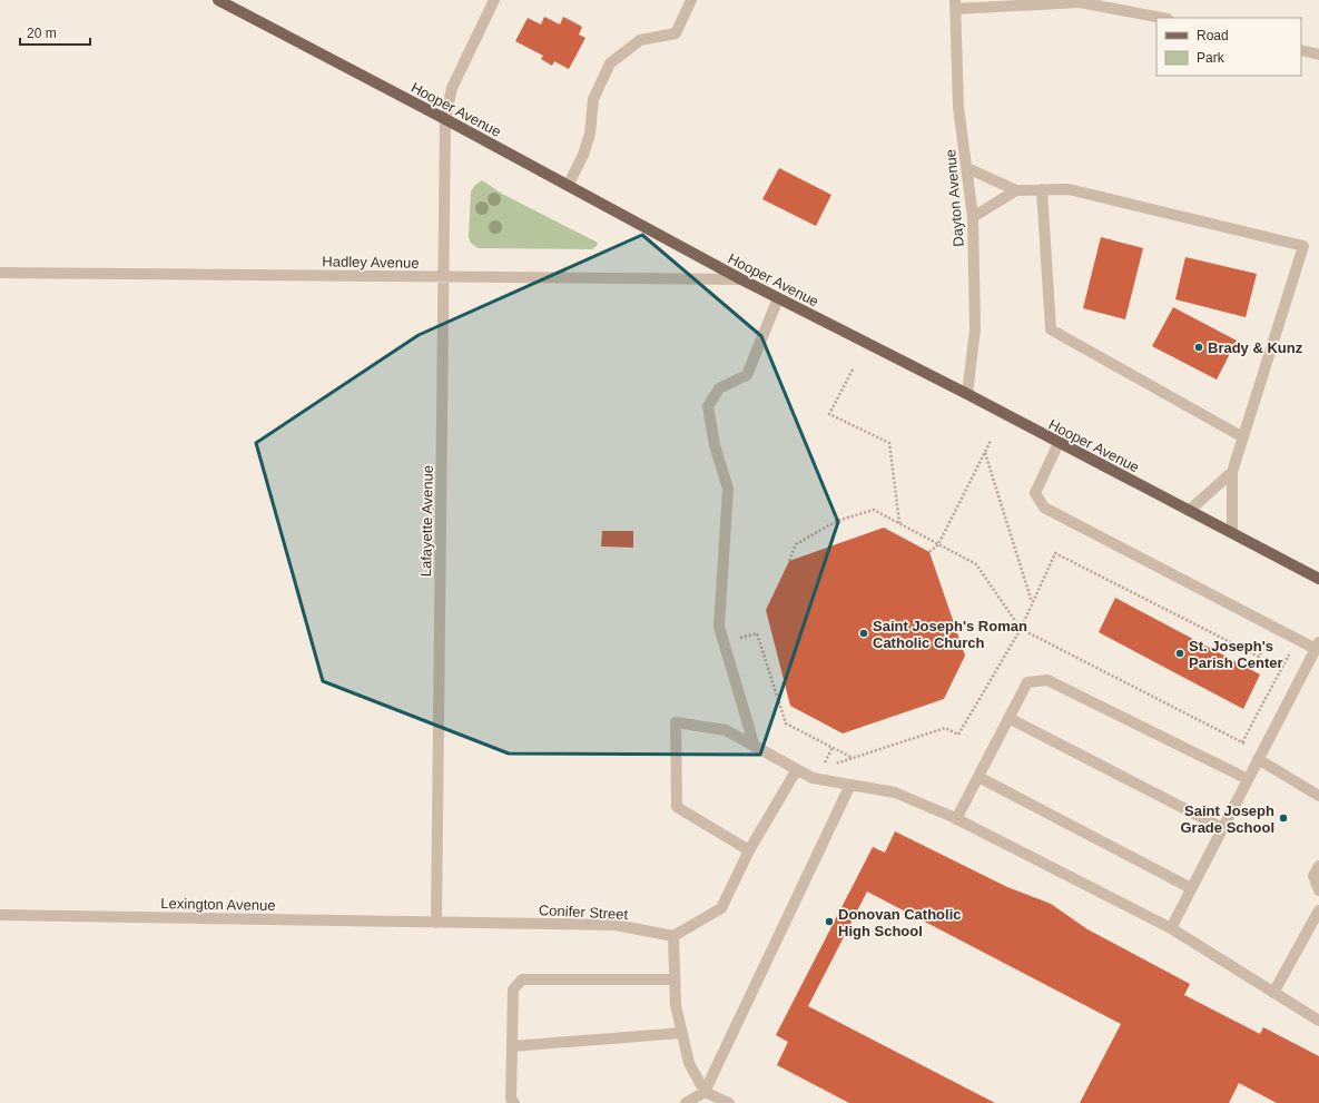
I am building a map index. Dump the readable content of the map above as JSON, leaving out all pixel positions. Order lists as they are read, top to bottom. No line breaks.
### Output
{"streets":{"main road":["Hooper Avenue"],"street":["Dayton Avenue","Hadley Avenue","Lafayette Avenue","Lexington Avenue","Conifer Street"]},"crossings":[["Hooper Avenue","Dayton Avenue"],["Hooper Avenue","Hadley Avenue"],["Hooper Avenue","Lafayette Avenue"],["Hadley Avenue","Lafayette Avenue"],["Lafayette Avenue","Lexington Avenue"],["Lafayette Avenue","Conifer Street"],["Lexington Avenue","Conifer Street"]],"places":["Brady & Kunz","Saint Joseph's Roman Catholic Church","St. Joseph's Parish Center","Saint Joseph Grade School","Donovan Catholic High School"],"legend":["Road","Park"],"scale_bar":"20 m"}
